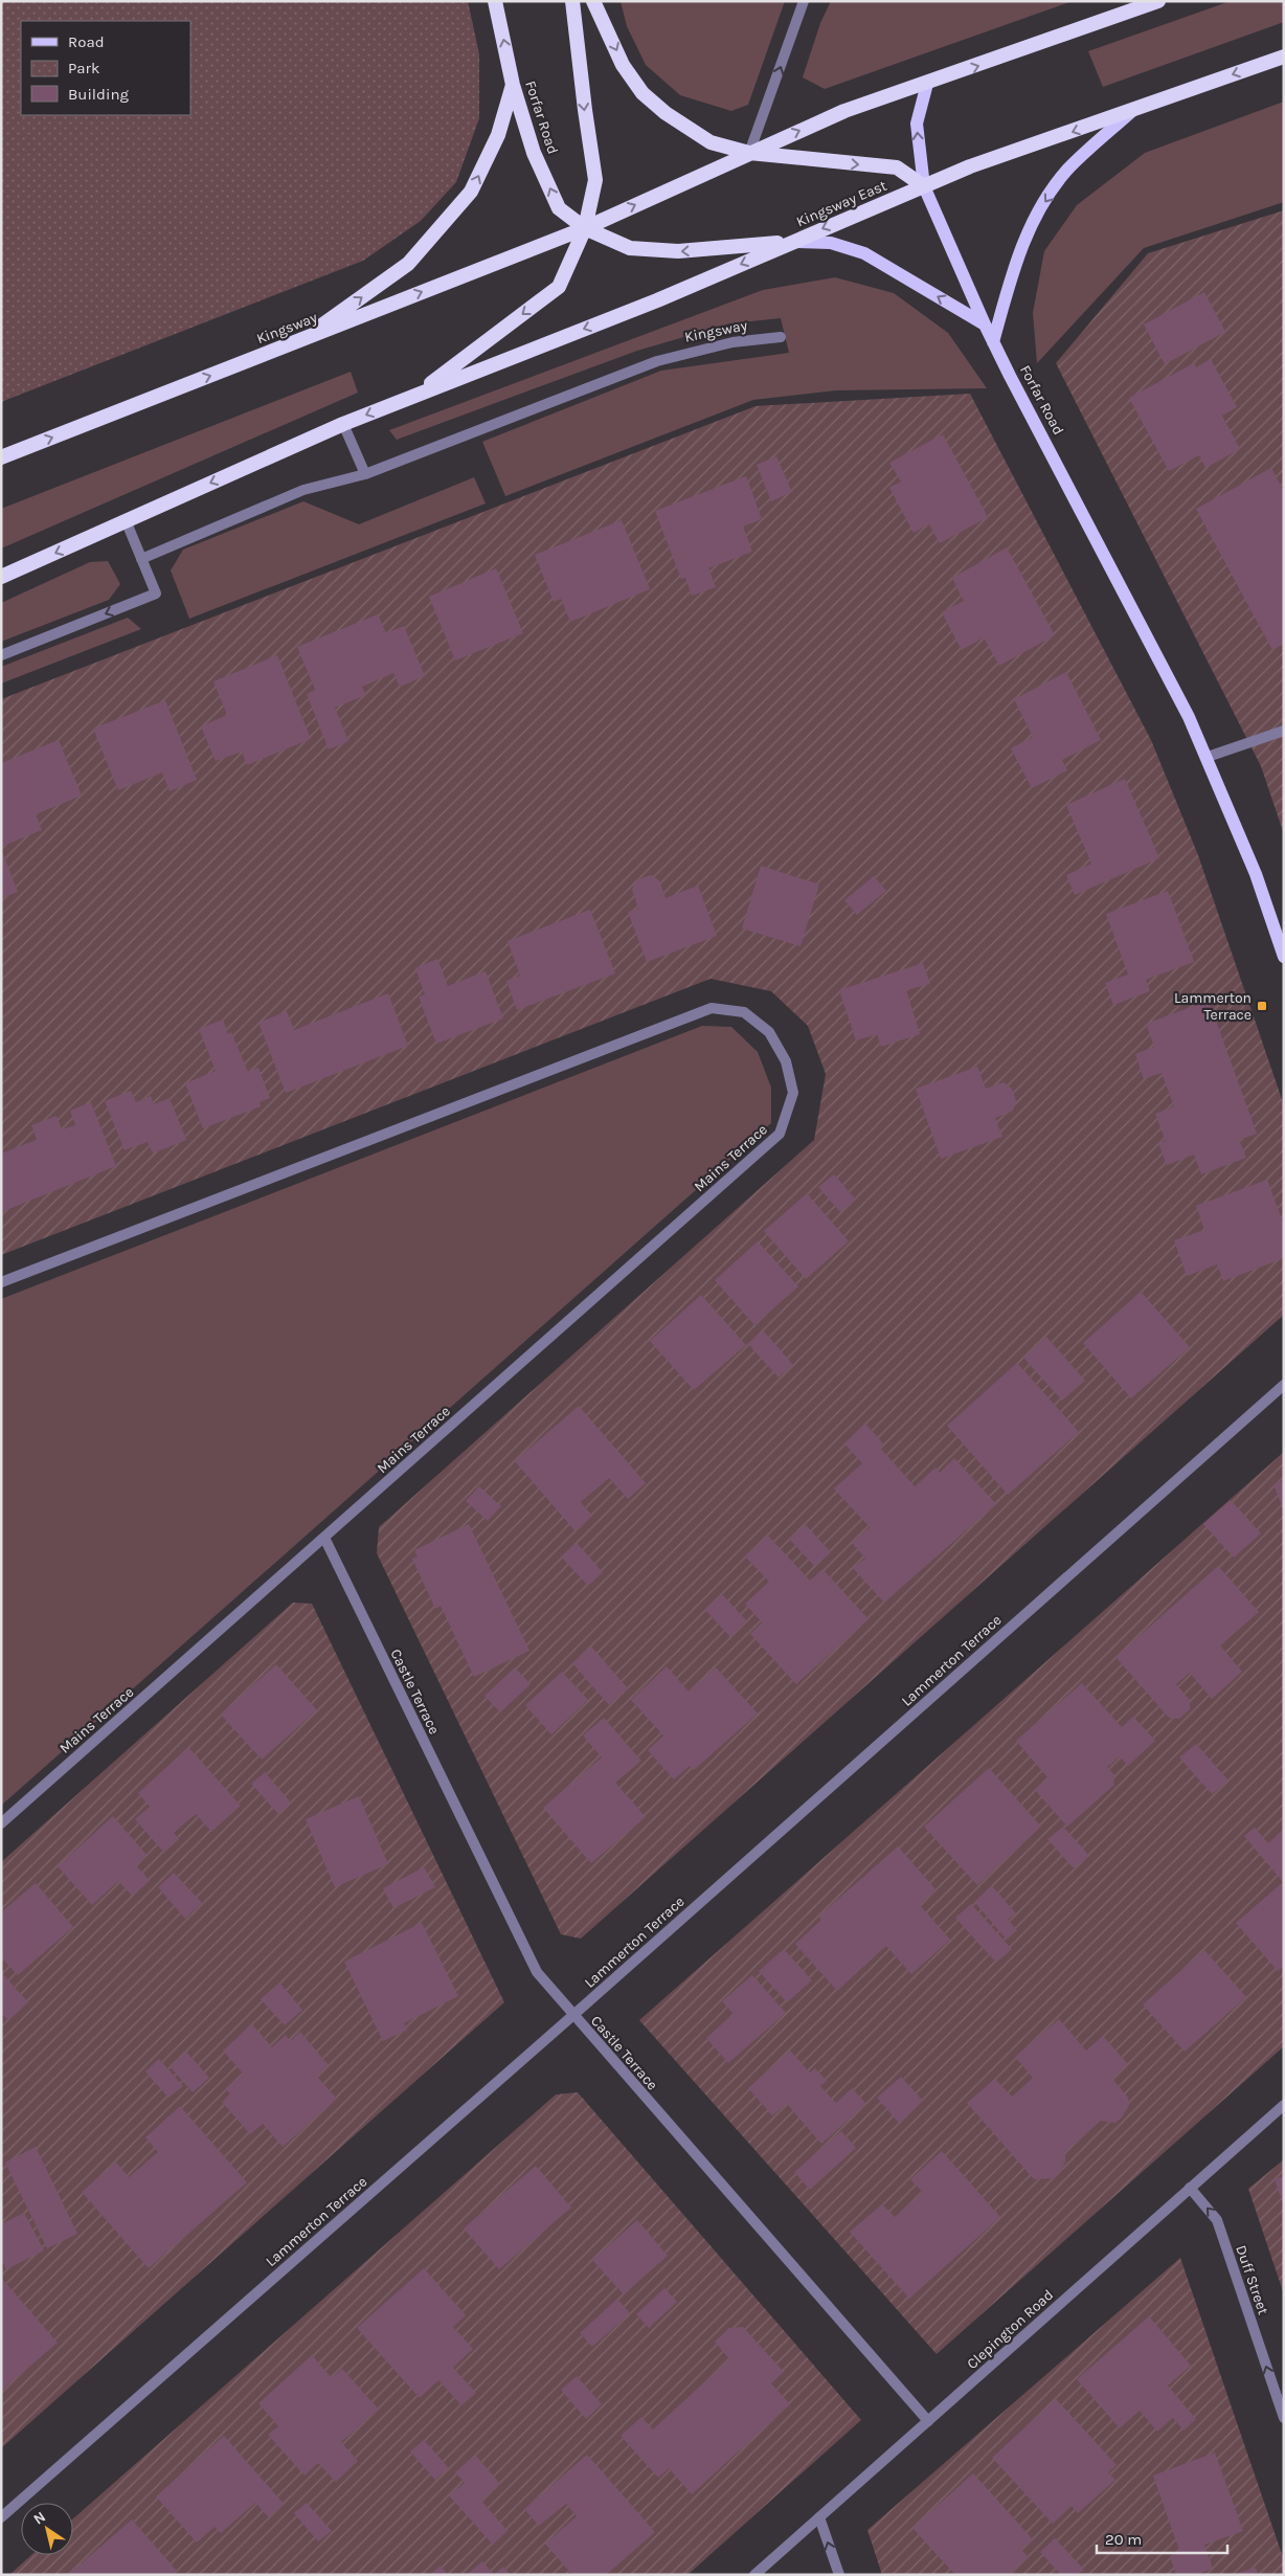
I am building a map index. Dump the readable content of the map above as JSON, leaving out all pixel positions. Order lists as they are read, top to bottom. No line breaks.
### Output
{"streets":{"highway":["Forfar Road","Kingsway East","Kingsway"],"street":["Mains Terrace","Lammerton Terrace","Castle Terrace","Duff Street","Clepington Road"]},"crossings":[["Forfar Road","Kingsway East"],["Forfar Road","Kingsway"],["Mains Terrace","Castle Terrace"],["Lammerton Terrace","Castle Terrace"],["Castle Terrace","Clepington Road"],["Duff Street","Clepington Road"]],"one_way":["Duff Street"],"places":{"transit":["Lammerton Terrace"]},"legend":["Road","Park","Building"],"scale_bar":"20 m","north":"top left"}
